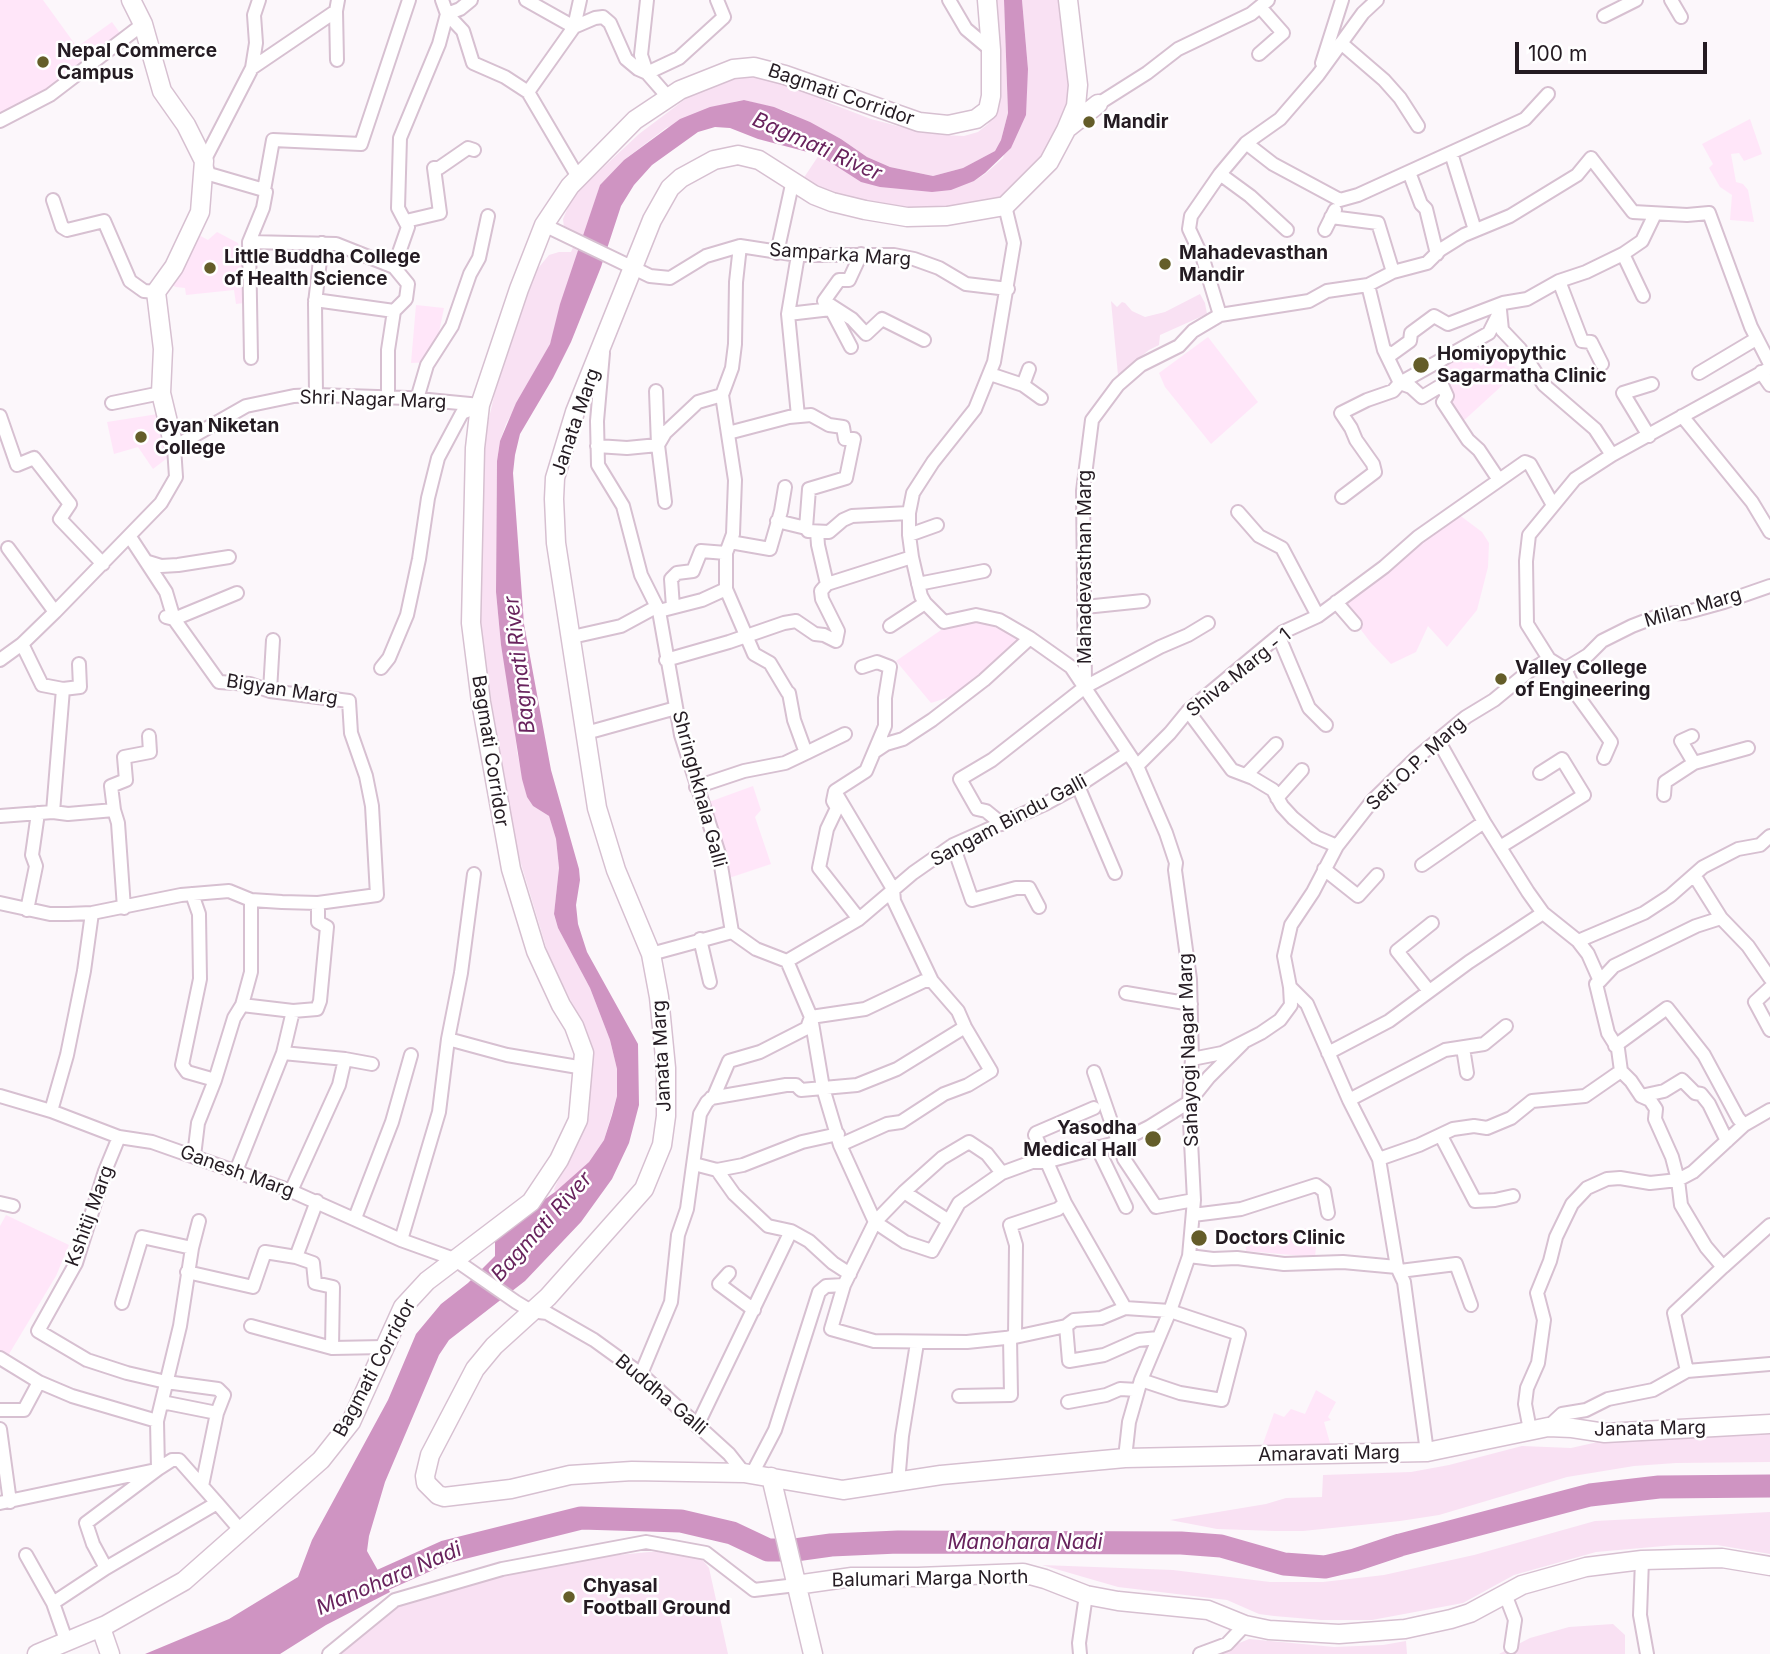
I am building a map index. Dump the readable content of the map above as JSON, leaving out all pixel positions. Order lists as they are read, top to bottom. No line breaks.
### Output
{"streets":{"main road":["Bagmati Corridor","Janata Marg","Amaravati Marg","Balumari Marga North"],"street":["Samparka Marg","Shri Nagar Marg","Mahadevasthan Marg","Milan Marg","Shiva Marg - 1","Bigyan Marg","Seti O.P. Marg","Shringhkhala Galli","Sangam Bindu Galli","Sahayogi Nagar Marg","Ganesh Marg","Kshitij Marg","Buddha Galli"]},"crossings":[["Bagmati Corridor","Samparka Marg"],["Bagmati Corridor","Shri Nagar Marg"],["Bagmati Corridor","Ganesh Marg"],["Bagmati Corridor","Buddha Galli"],["Samparka Marg","Janata Marg"],["Janata Marg","Shringhkhala Galli"],["Janata Marg","Sahayogi Nagar Marg"],["Janata Marg","Buddha Galli"],["Janata Marg","Amaravati Marg"],["Mahadevasthan Marg","Sahayogi Nagar Marg"],["Shiva Marg - 1","Sahayogi Nagar Marg"],["Seti O.P. Marg","Amaravati Marg"],["Sangam Bindu Galli","Sahayogi Nagar Marg"],["Sahayogi Nagar Marg","Amaravati Marg"],["Ganesh Marg","Kshitij Marg"],["Ganesh Marg","Buddha Galli"]],"water":["Bagmati River","Manohara Nadi"],"places":["Nepal Commerce Campus","Mandir","Mahadevasthan Mandir","Little Buddha College of Health Science","Homiyopythic Sagarmatha Clinic","Gyan Niketan College","Valley College of Engineering","Yasodha Medical Hall","Doctors Clinic","Chyasal Football Ground"],"scale_bar":"100 m"}
